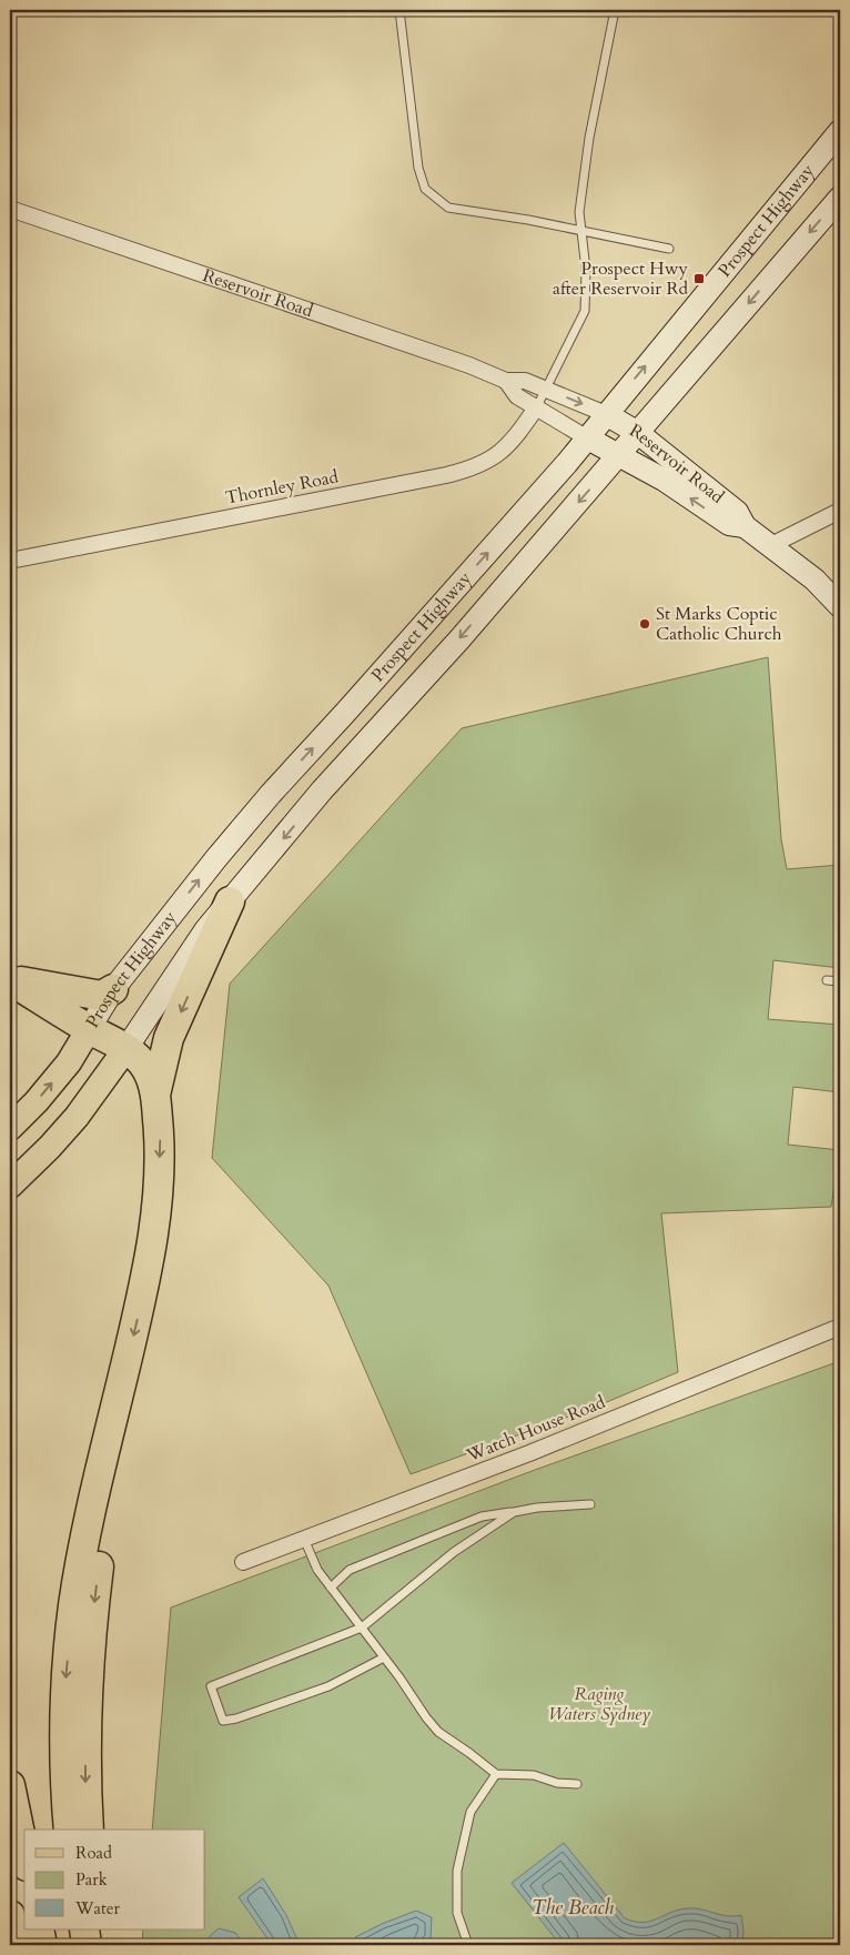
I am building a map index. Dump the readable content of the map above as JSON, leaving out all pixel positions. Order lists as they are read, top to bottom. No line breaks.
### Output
{"streets":{"main road":["Prospect Highway","Reservoir Road"],"street":["Thornley Road","Watch House Road"]},"crossings":[["Prospect Highway","Reservoir Road"],["Reservoir Road","Thornley Road"]],"water":["The Beach"],"parks":["Raging Waters Sydney"],"places":{"transit":["Prospect Hwy after Reservoir Rd"],"other":["St Marks Coptic Catholic Church"]},"legend":["Road","Park","Water"]}
